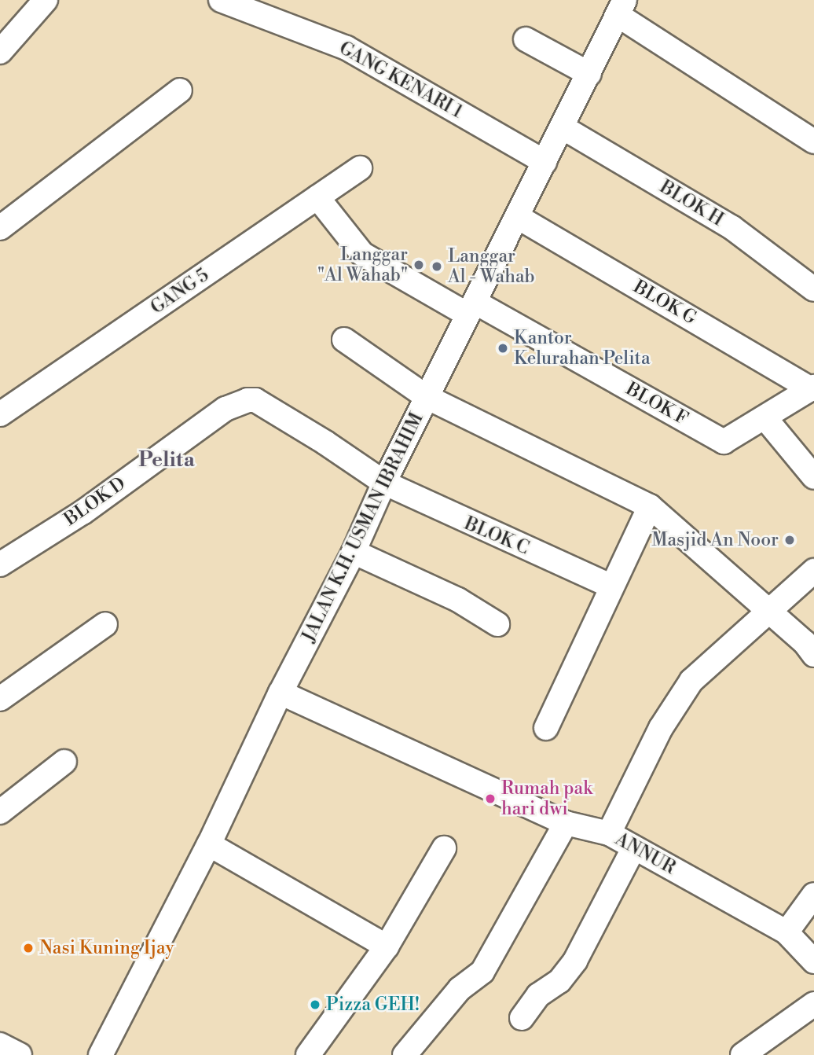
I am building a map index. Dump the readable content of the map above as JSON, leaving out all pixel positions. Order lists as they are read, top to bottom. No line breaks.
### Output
{"streets":{"street":["GANG KENARI 1","BLOK H","GANG 5","BLOK G","BLOK F","BLOK D","JALAN K.H. USMAN IBRAHIM","BLOK C","ANNUR"]},"crossings":[["GANG KENARI 1","JALAN K.H. USMAN IBRAHIM"],["BLOK H","JALAN K.H. USMAN IBRAHIM"],["GANG 5","BLOK F"],["BLOK G","JALAN K.H. USMAN IBRAHIM"],["BLOK F","JALAN K.H. USMAN IBRAHIM"],["BLOK D","JALAN K.H. USMAN IBRAHIM"],["BLOK D","BLOK C"],["JALAN K.H. USMAN IBRAHIM","BLOK C"],["JALAN K.H. USMAN IBRAHIM","ANNUR"]],"districts":["Pelita"],"places":["Langgar \"Al Wahab\"","Langgar Al - Wahab","Kantor Kelurahan Pelita","Masjid An Noor","Rumah pak hari dwi","Nasi Kuning Ijay","Pizza GEH!"]}
